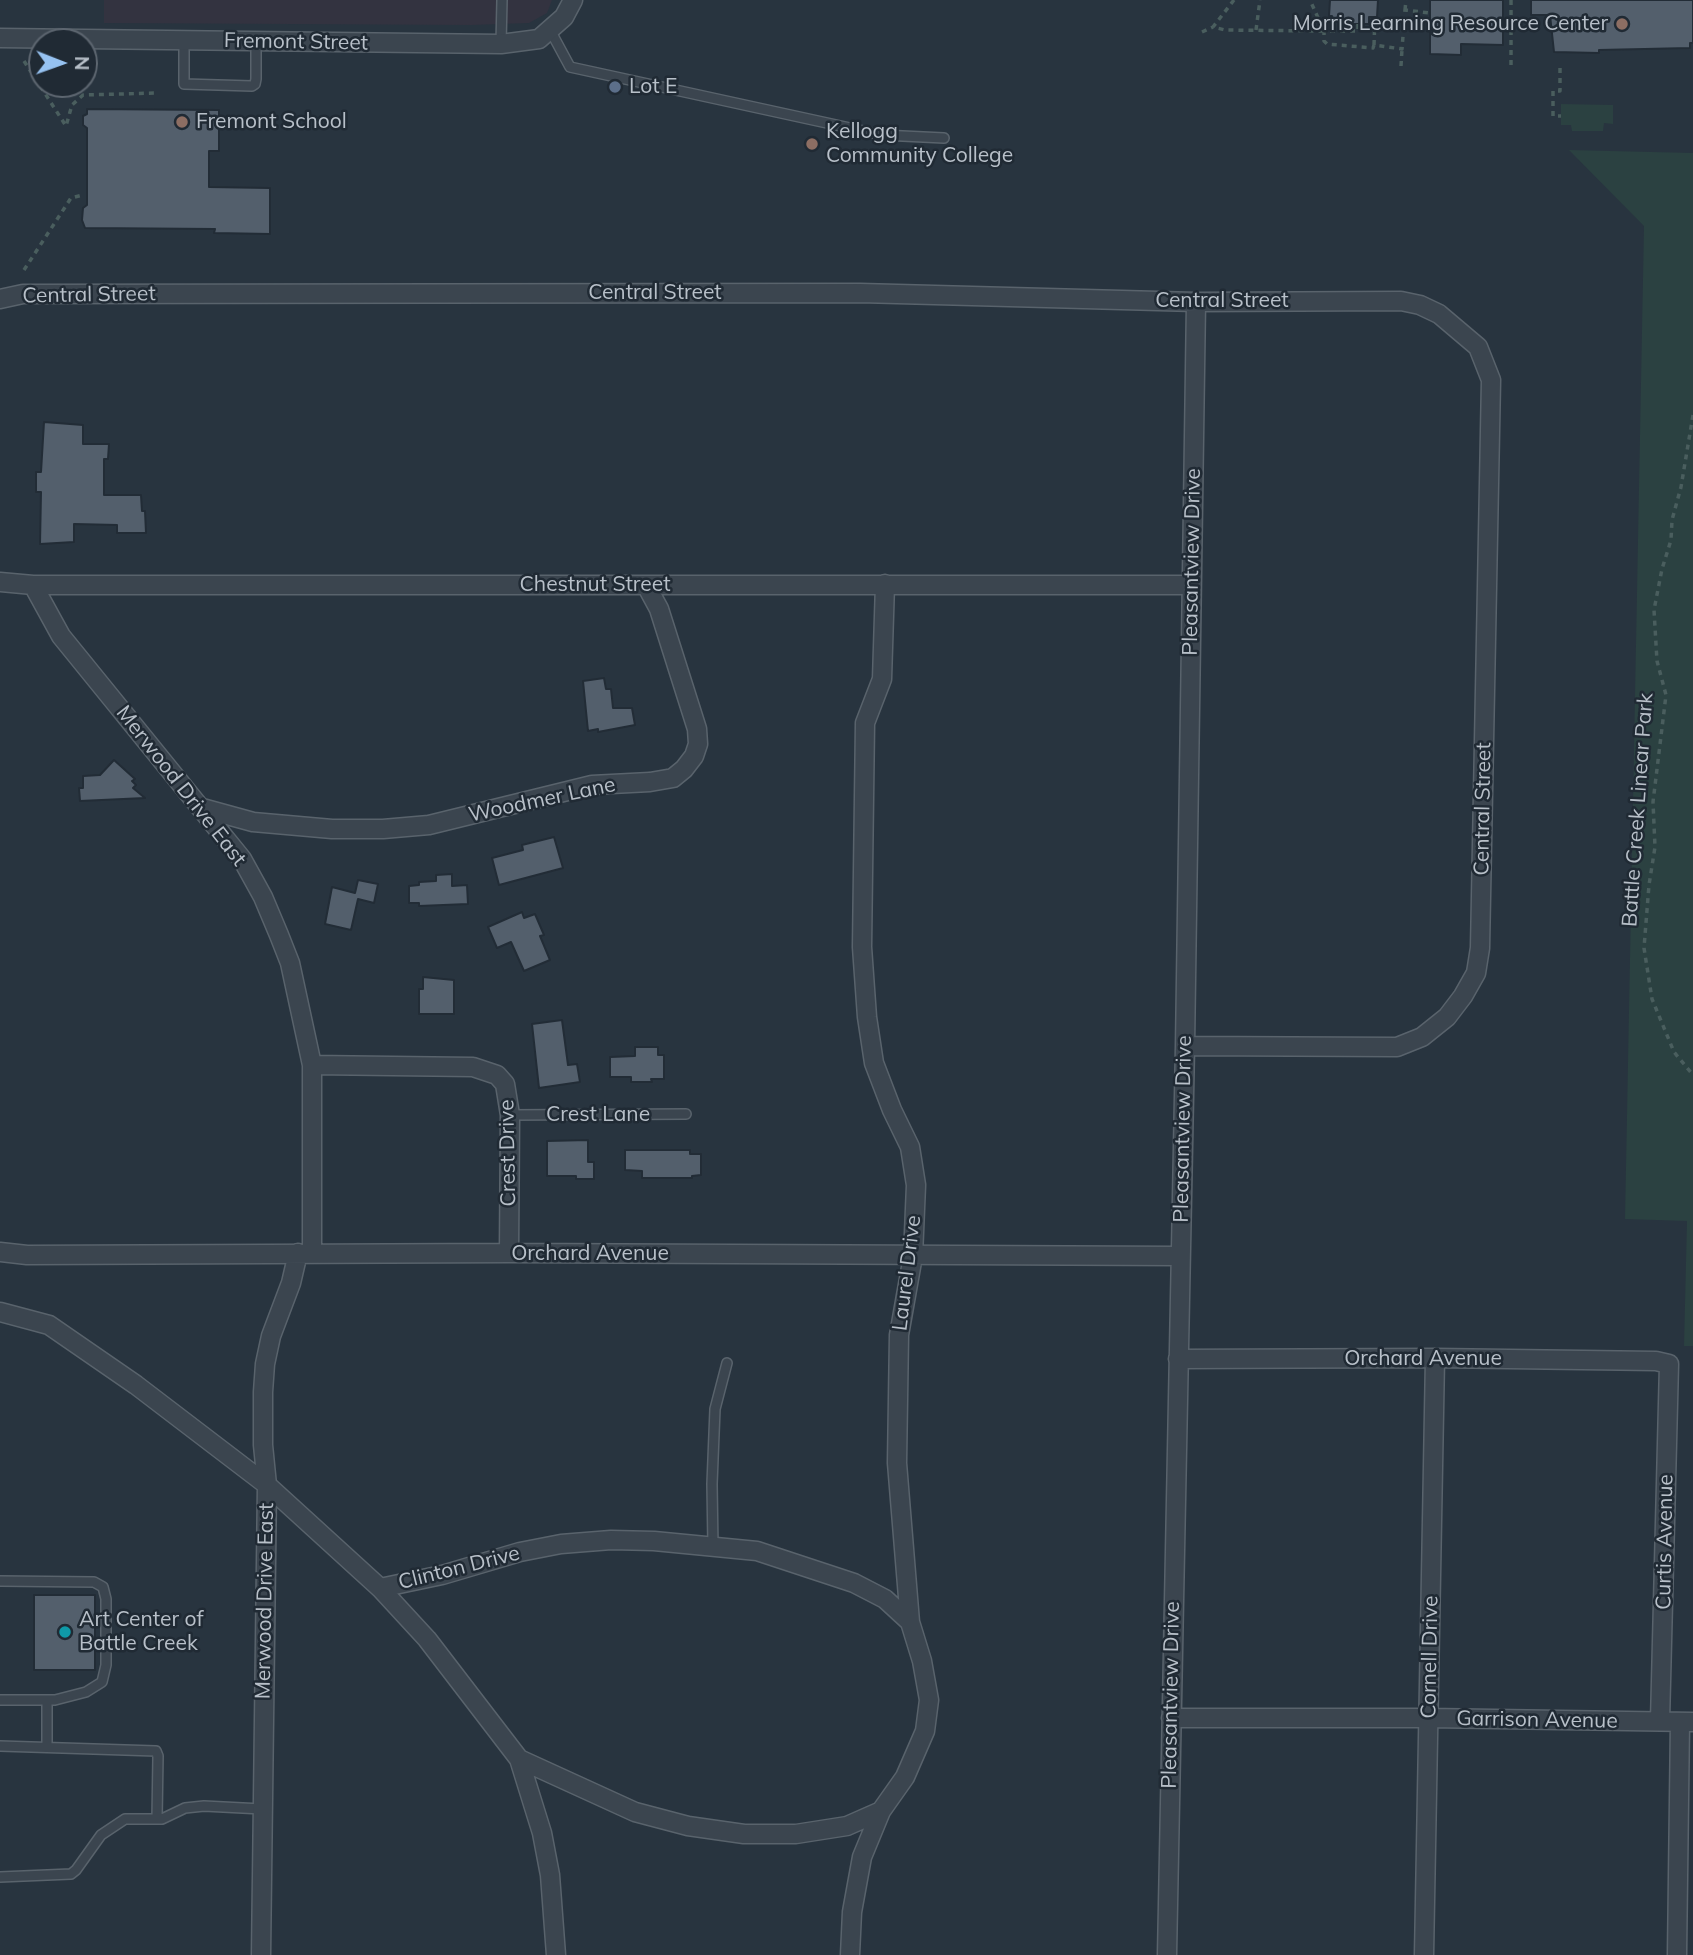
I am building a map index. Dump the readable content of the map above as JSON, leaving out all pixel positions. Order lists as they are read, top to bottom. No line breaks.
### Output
{"streets":{"street":["Fremont Street","Central Street","Pleasantview Drive","Chestnut Street","Merwood Drive East","Woodmer Lane","Crest Drive","Orchard Avenue","Laurel Drive","Curtis Avenue","Clinton Drive","Cornell Drive","Garrison Avenue"],"lane":["Crest Lane"],"path":["Battle Creek Linear Park"]},"crossings":[["Central Street","Pleasantview Drive"],["Pleasantview Drive","Chestnut Street"],["Pleasantview Drive","Orchard Avenue"],["Pleasantview Drive","Garrison Avenue"],["Chestnut Street","Merwood Drive East"],["Chestnut Street","Woodmer Lane"],["Chestnut Street","Laurel Drive"],["Merwood Drive East","Woodmer Lane"],["Merwood Drive East","Crest Drive"],["Merwood Drive East","Orchard Avenue"],["Merwood Drive East","Clinton Drive"],["Crest Lane","Crest Drive"],["Crest Drive","Orchard Avenue"],["Orchard Avenue","Laurel Drive"],["Orchard Avenue","Curtis Avenue"],["Orchard Avenue","Cornell Drive"],["Laurel Drive","Clinton Drive"],["Curtis Avenue","Garrison Avenue"],["Cornell Drive","Garrison Avenue"]],"places":["Morris Learning Resource Center","Lot E","Fremont School","Kellogg Community College","Art Center of Battle Creek"],"north":"right"}
